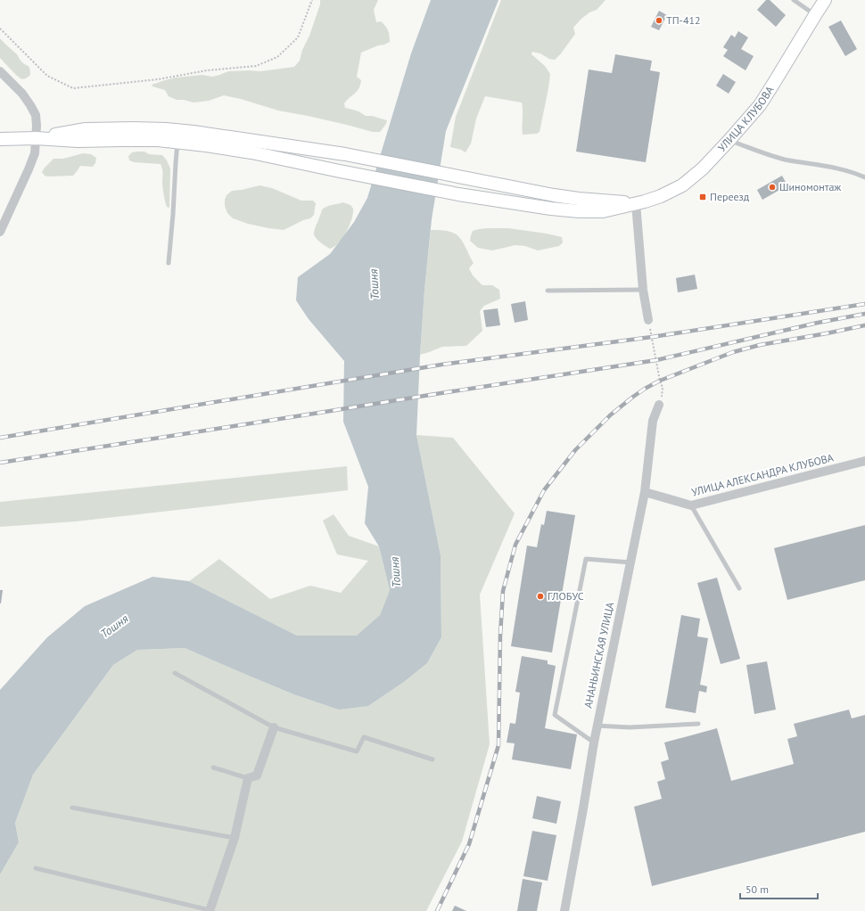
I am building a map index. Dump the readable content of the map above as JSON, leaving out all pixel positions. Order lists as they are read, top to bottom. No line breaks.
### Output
{"streets":{"main road":["УЛИЦА КЛУБОВА"],"street":["УЛИЦА АЛЕКСАНДРА КЛУБОВА","АНАНЬИНСКАЯ УЛИЦА"]},"crossings":[["УЛИЦА АЛЕКСАНДРА КЛУБОВА","АНАНЬИНСКАЯ УЛИЦА"]],"water":["Тошня"],"places":{"other":["ТП-412","Шиномонтаж","ГЛОБУС"],"transit":["Переезд"]},"scale_bar":"50 m"}
